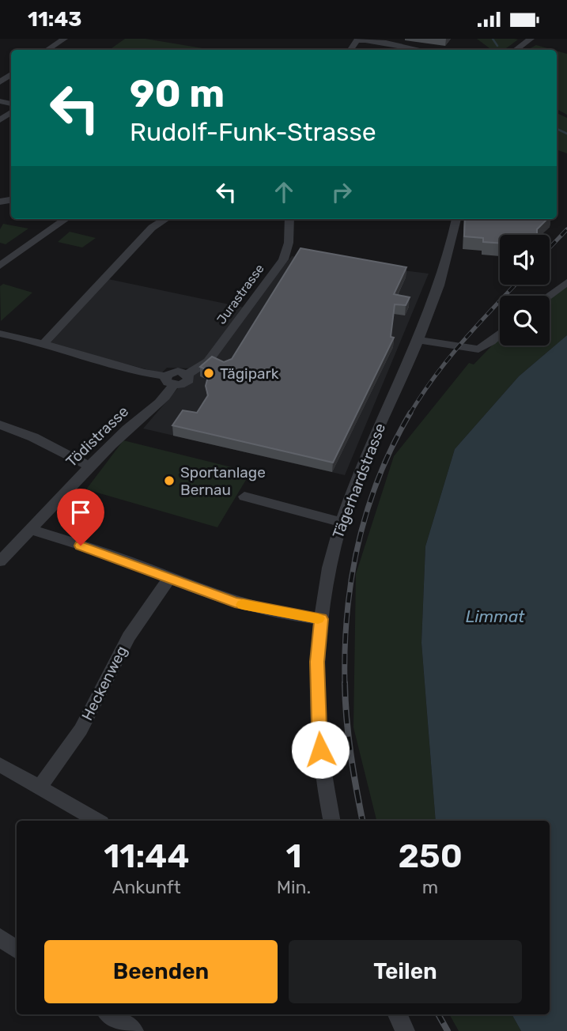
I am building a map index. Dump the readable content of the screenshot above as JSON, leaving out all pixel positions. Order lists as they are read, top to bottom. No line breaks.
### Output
{"streets":{"street":["Jurastrasse","Tödistrasse","Tägerhardstrasse","Heckenweg"]},"crossings":[["Jurastrasse","Tödistrasse"]],"water":["Limmat"],"places":["Tägipark","Sportanlage Bernau"],"page":{"status":"11:43","turn":["90 m","Rudolf-Funk-Strasse"],"eta":["11:44","Ankunft","1","Min.","250","m"],"buttons":["Beenden","Teilen"]}}
